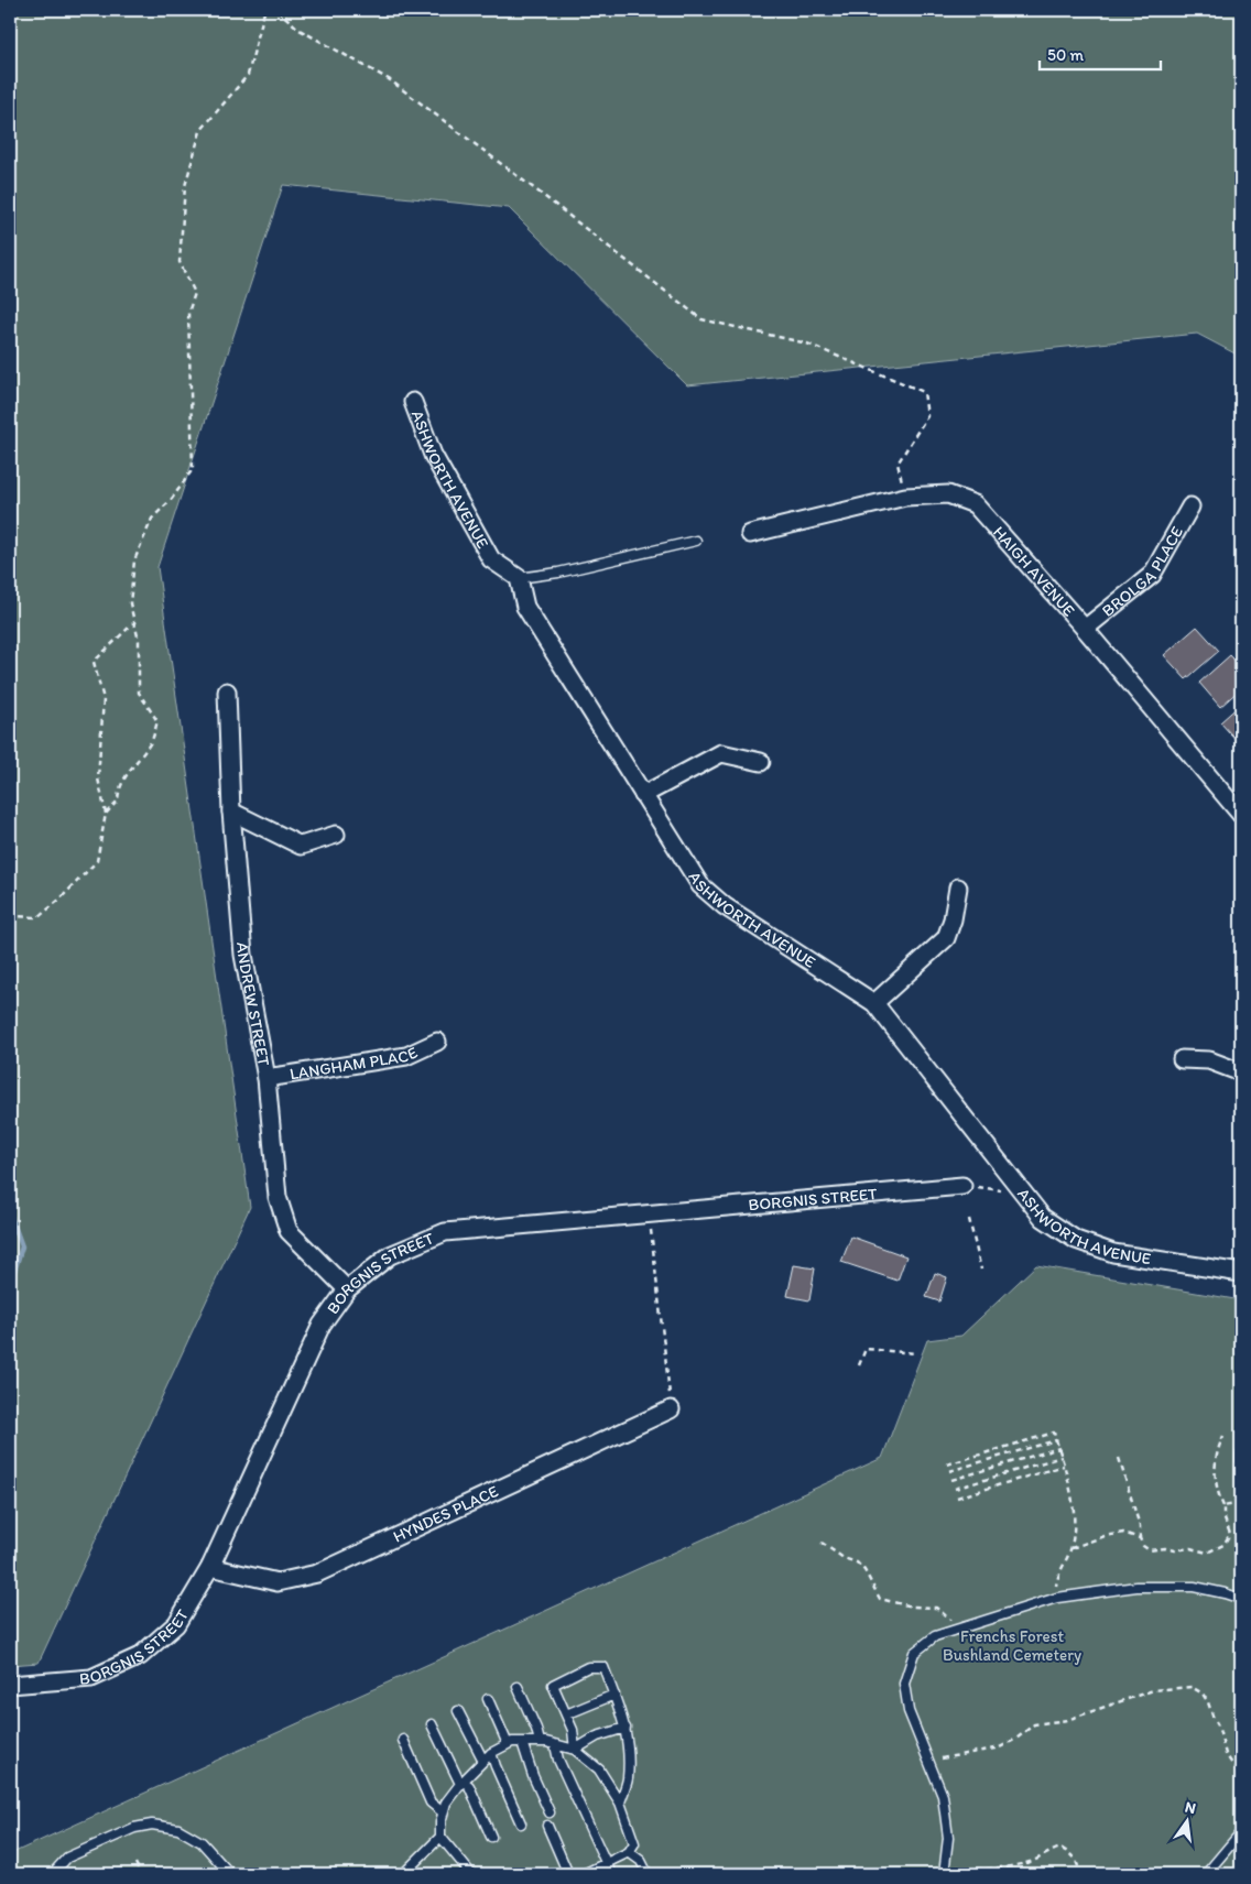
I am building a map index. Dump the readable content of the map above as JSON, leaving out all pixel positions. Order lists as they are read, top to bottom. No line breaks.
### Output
{"streets":{"street":["ASHWORTH AVENUE","BROLGA PLACE","HAIGH AVENUE","ANDREW STREET","LANGHAM PLACE","BORGNIS STREET","HYNDES PLACE"]},"crossings":[["BROLGA PLACE","HAIGH AVENUE"],["ANDREW STREET","LANGHAM PLACE"],["ANDREW STREET","BORGNIS STREET"],["BORGNIS STREET","HYNDES PLACE"]],"parks":["Frenchs Forest Bushland Cemetery"],"scale_bar":"50 m","north":"top"}
